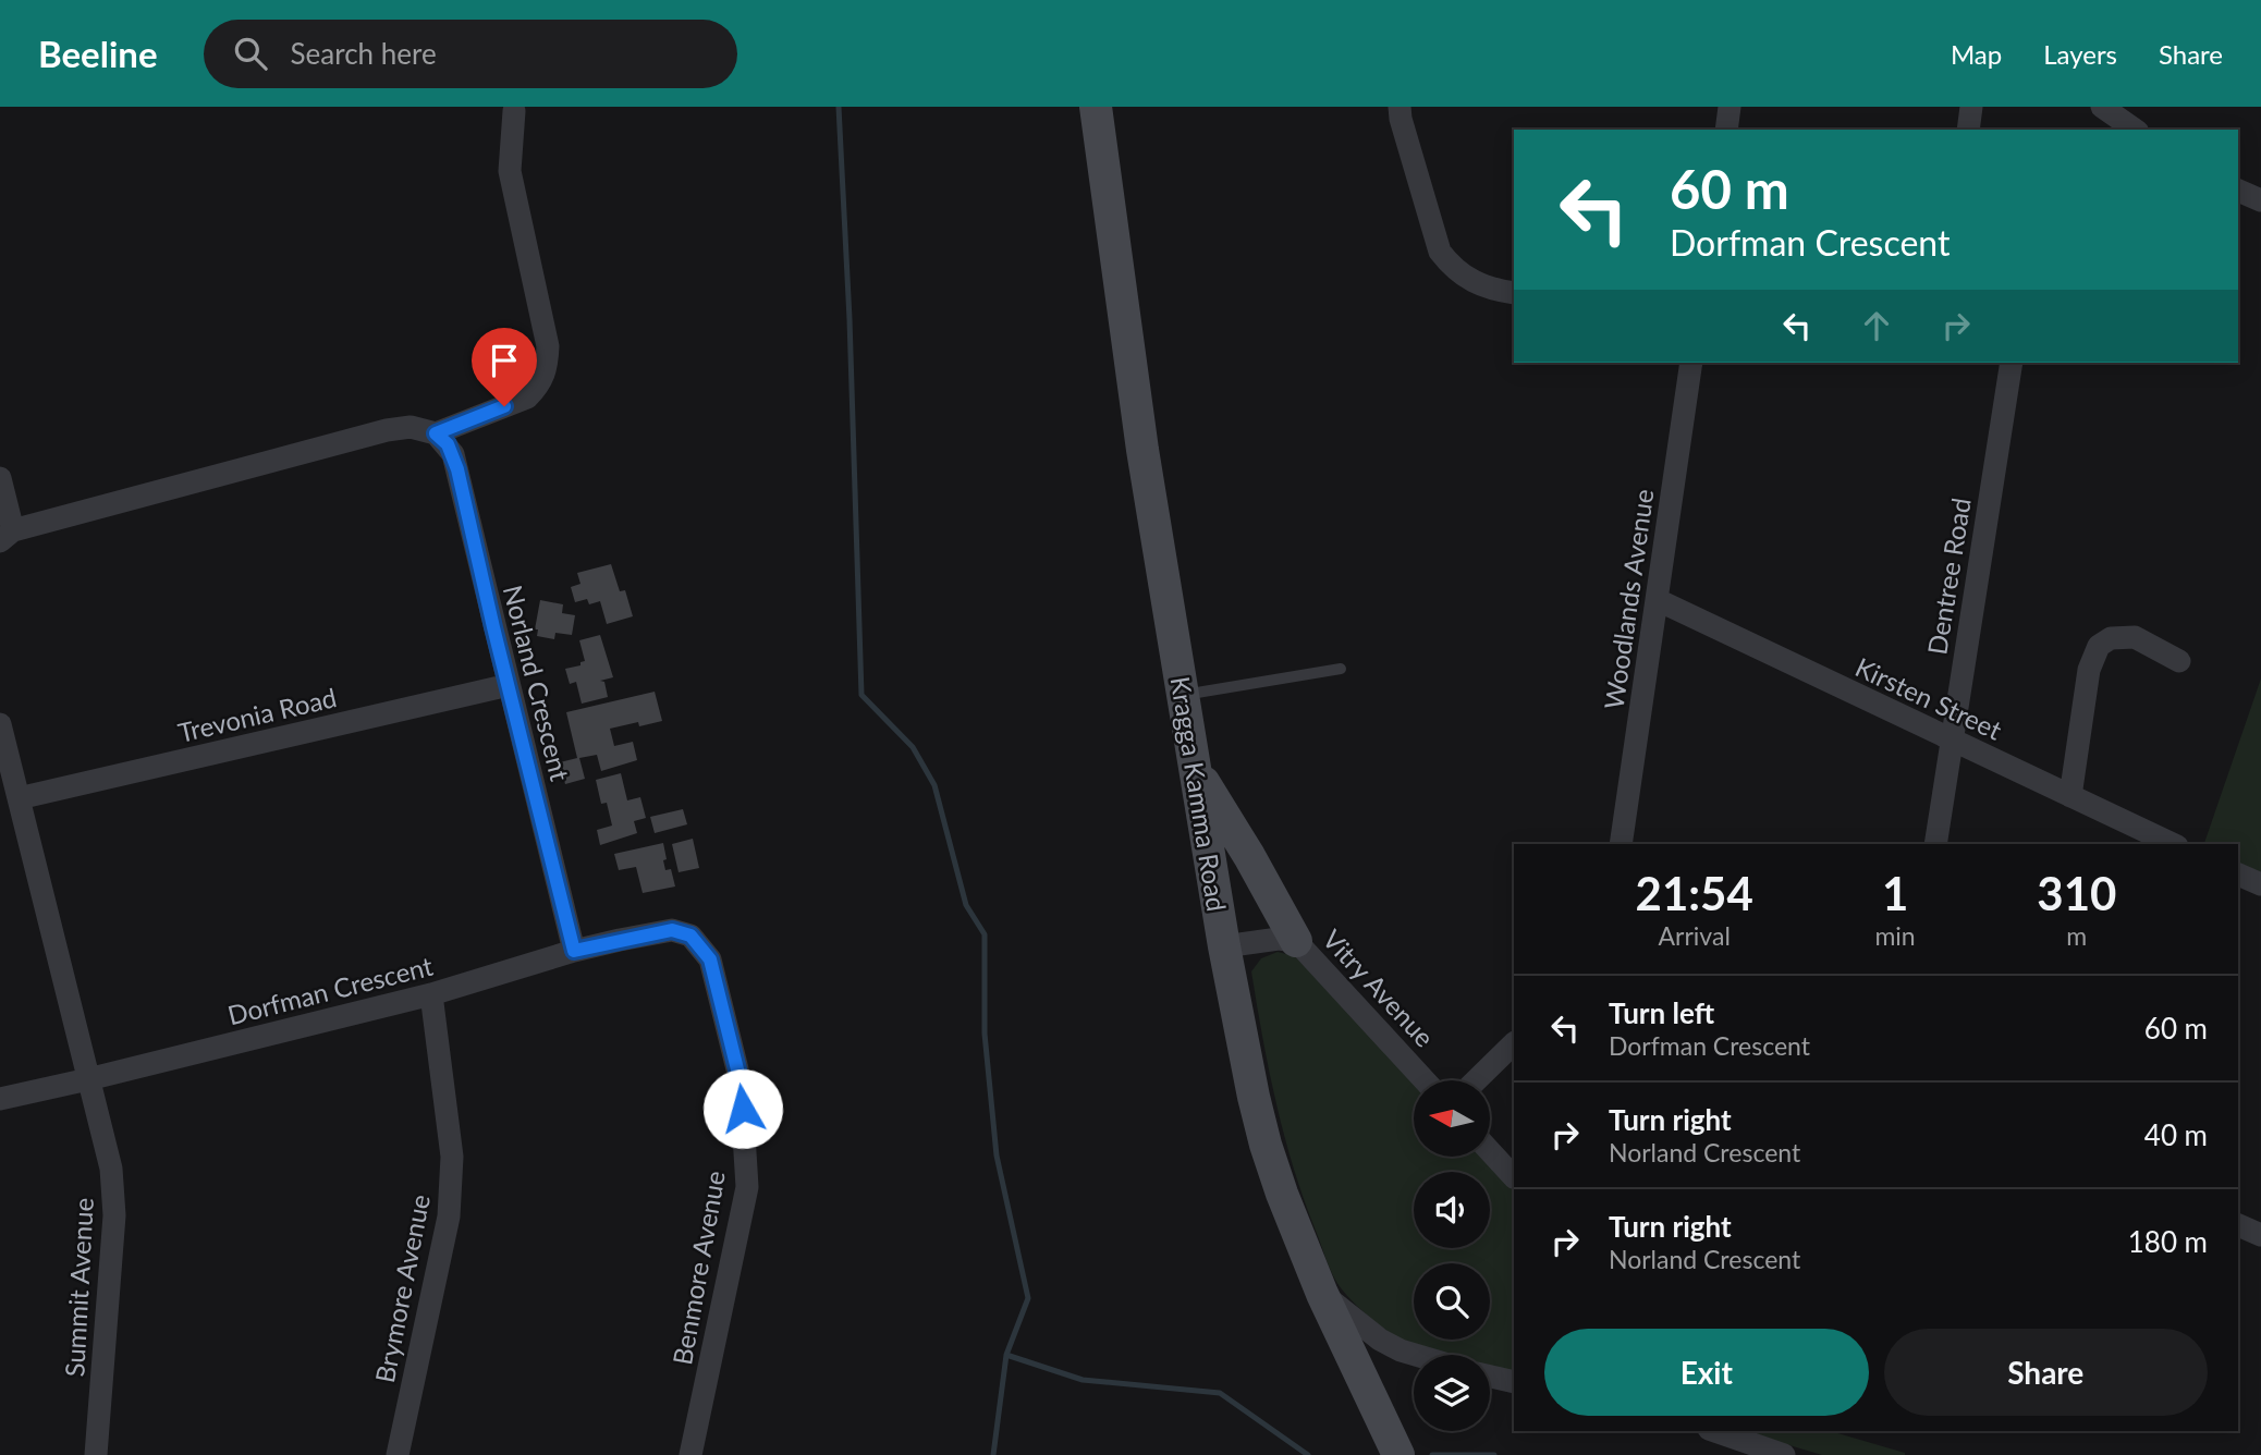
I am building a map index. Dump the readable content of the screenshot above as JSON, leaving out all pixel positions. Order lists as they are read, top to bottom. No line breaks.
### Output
{"streets":{"main road":["Kragga Kamma Road"],"street":["Dentree Road","Woodlands Avenue","Norland Crescent","Kirsten Street","Trevonia Road","Vitry Avenue","Dorfman Crescent","Benmore Avenue","Summit Avenue","Brymore Avenue"]},"crossings":[["Dentree Road","Kirsten Street"],["Woodlands Avenue","Kirsten Street"],["Norland Crescent","Trevonia Road"],["Norland Crescent","Dorfman Crescent"],["Kragga Kamma Road","Vitry Avenue"],["Dorfman Crescent","Benmore Avenue"],["Dorfman Crescent","Summit Avenue"],["Dorfman Crescent","Brymore Avenue"]],"north":"left","page":{"header":"Beeline","search":"Search here","nav":["Map","Layers","Share"],"turn":["60 m","Dorfman Crescent"],"eta":["21:54","Arrival","1","min","310","m"],"list":[{"name":"Turn left","note":"Dorfman Crescent","value":"60 m"},{"name":"Turn right","note":"Norland Crescent","value":"40 m"},{"name":"Turn right","note":"Norland Crescent","value":"180 m"}],"buttons":["Exit","Share"]}}
